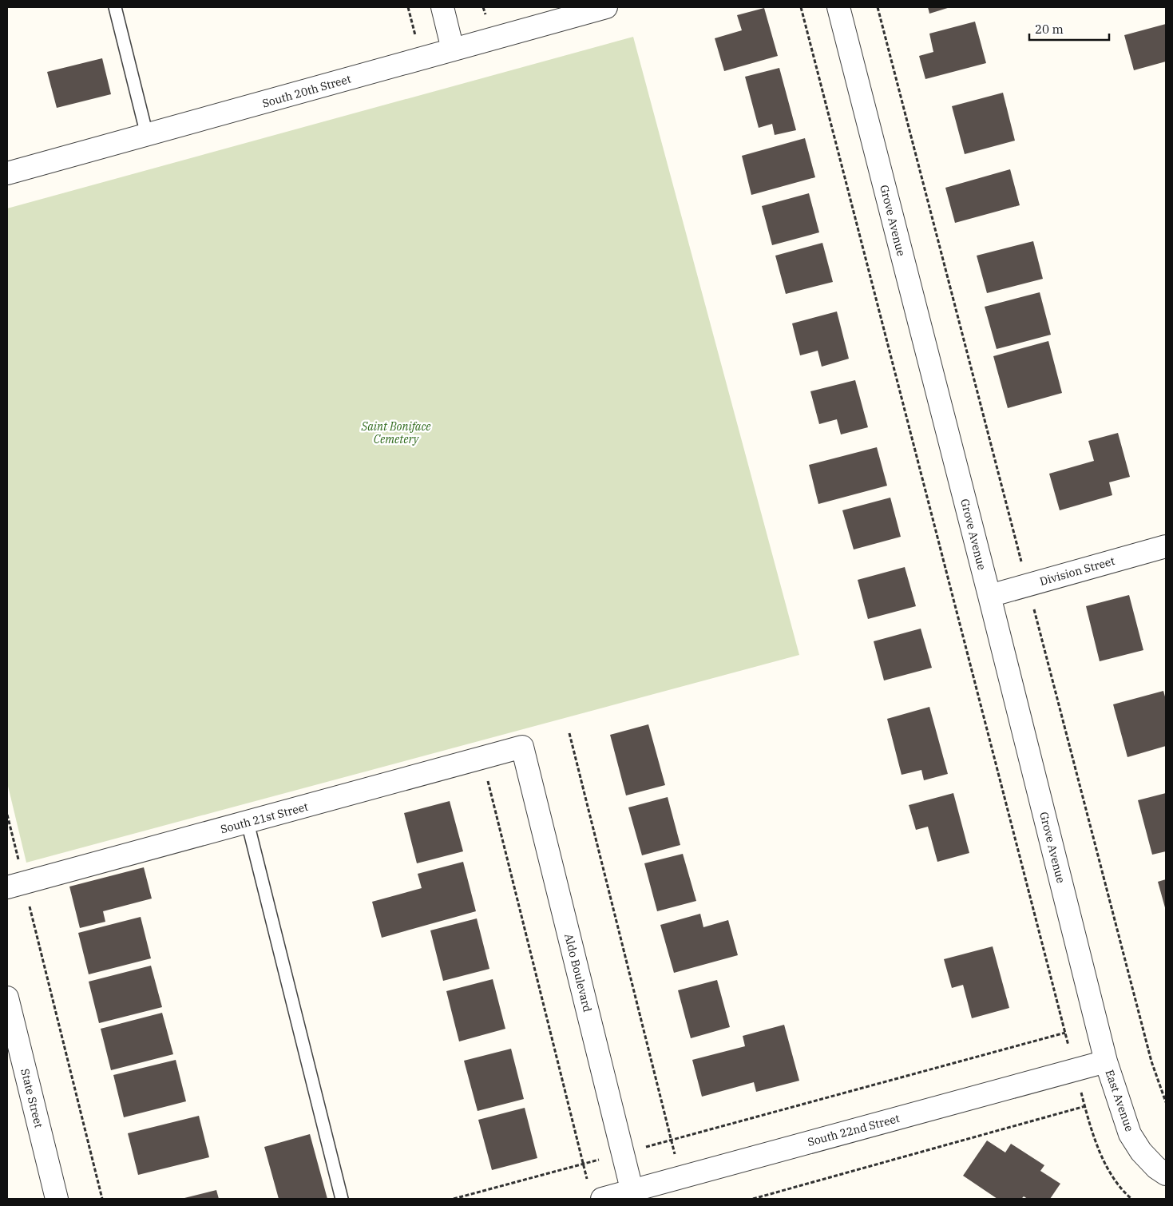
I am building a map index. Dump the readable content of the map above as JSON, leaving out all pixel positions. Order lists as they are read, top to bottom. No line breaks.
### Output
{"streets":{"street":["South 20th Street","Grove Avenue","Division Street","South 21st Street","Aldo Boulevard","State Street","East Avenue","South 22nd Street"]},"crossings":[["Grove Avenue","Division Street"],["Grove Avenue","East Avenue"],["Grove Avenue","South 22nd Street"],["South 21st Street","Aldo Boulevard"],["Aldo Boulevard","South 22nd Street"],["East Avenue","South 22nd Street"]],"parks":["Saint Boniface Cemetery"],"scale_bar":"20 m"}
